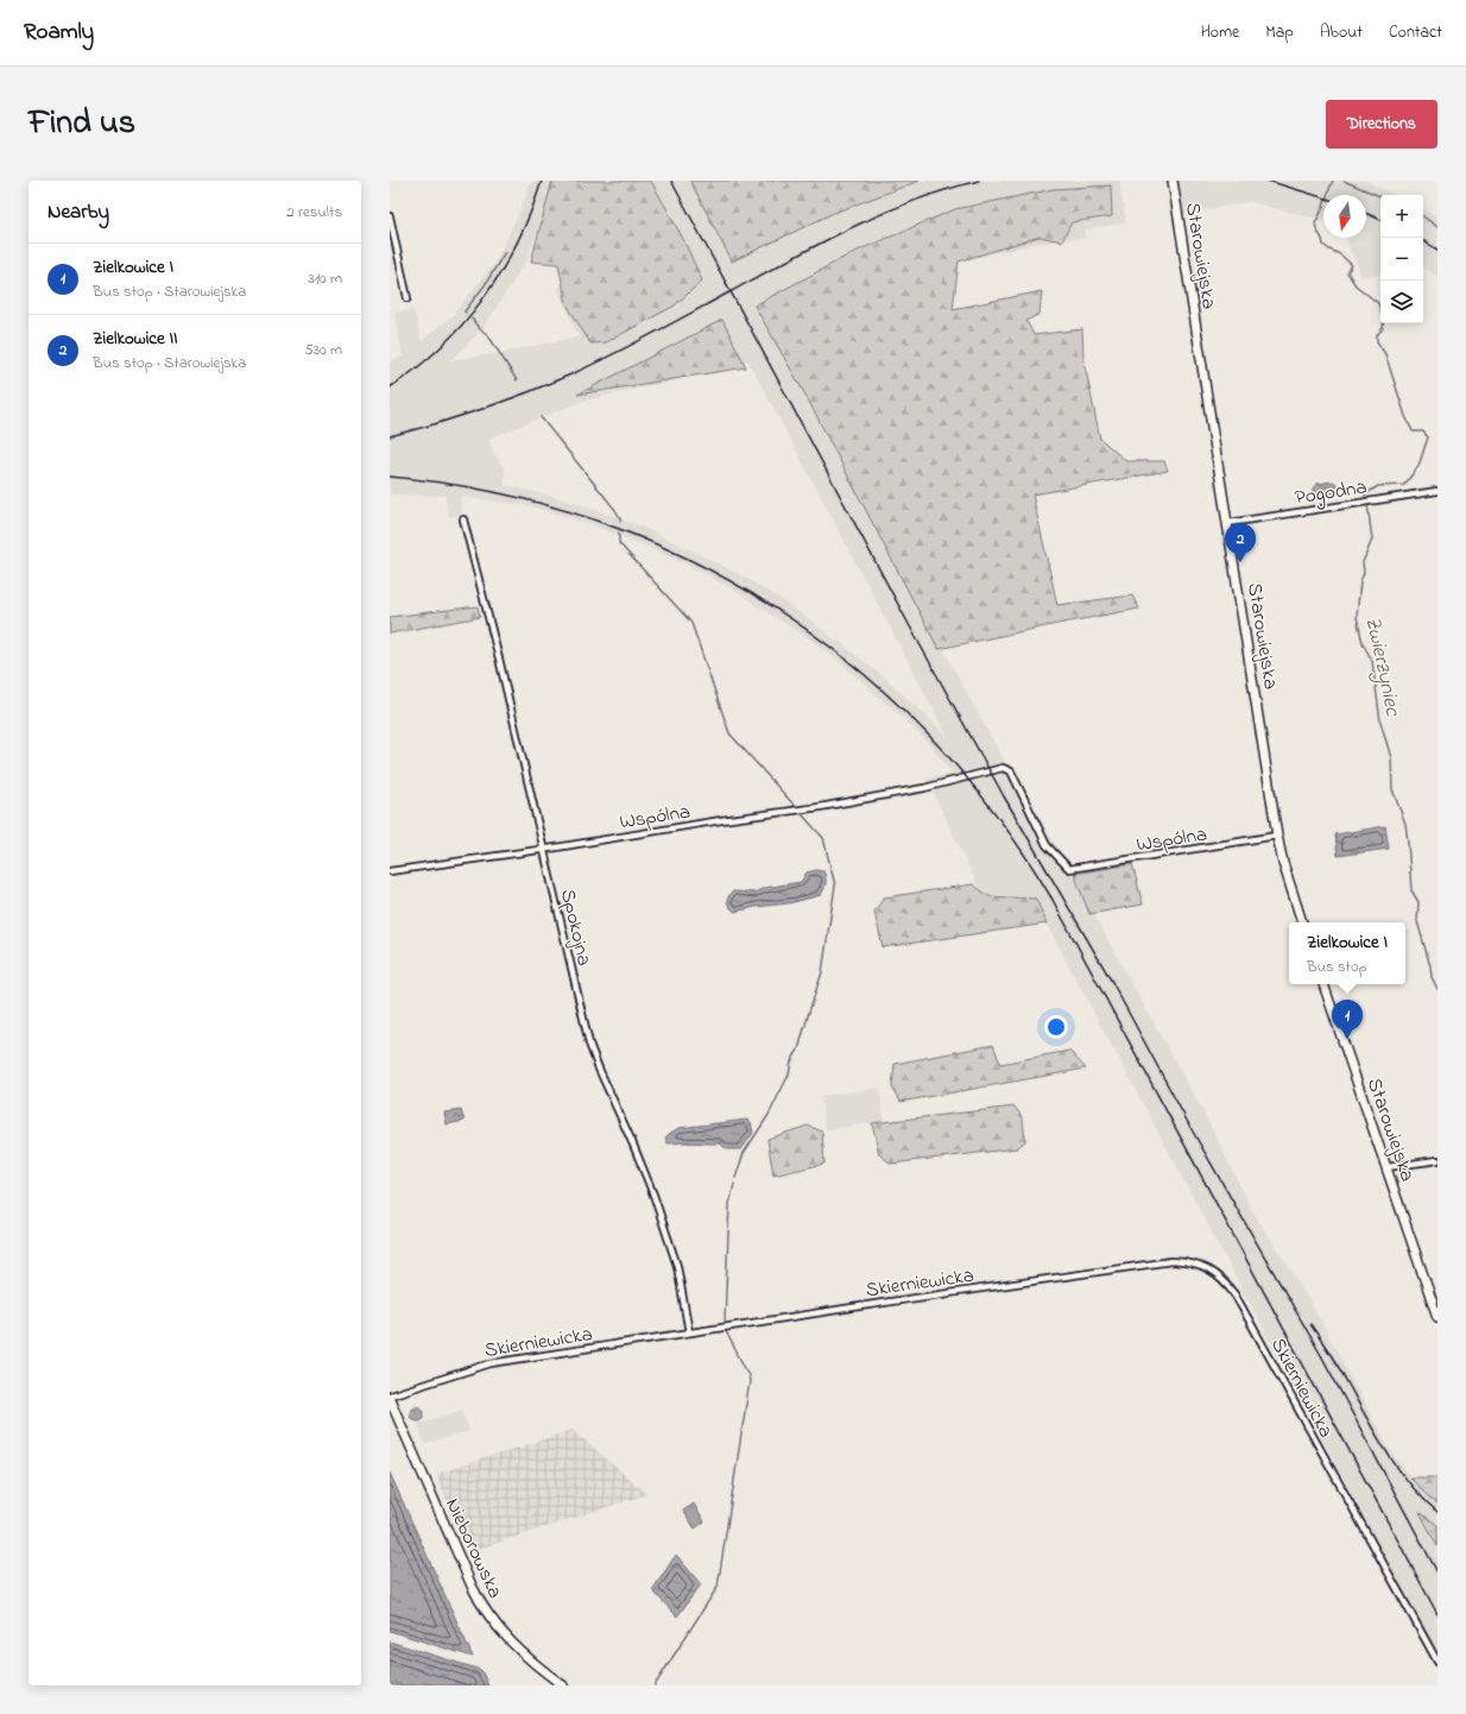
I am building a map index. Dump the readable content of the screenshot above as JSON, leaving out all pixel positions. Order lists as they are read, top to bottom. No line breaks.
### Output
{"streets":{"street":["Starowiejska","Pogodna","Wspólna","Spokojna","Skierniewicka","Nieborowska"]},"crossings":[["Starowiejska","Pogodna"],["Starowiejska","Wspólna"],["Wspólna","Spokojna"],["Spokojna","Skierniewicka"],["Skierniewicka","Nieborowska"]],"water":["Zwierzyniec"],"north":"bottom","page":{"header":"Roamly","nav":["Home","Map","About","Contact"],"title":"Find us","buttons":"Directions","heading":["Nearby","2 results"],"map_buttons":["+","−"],"list":[{"mark":"1","name":"Zielkowice I","note":"Bus stop · Starowiejska","value":"310 m"},{"mark":"2","name":"Zielkowice II","note":"Bus stop · Starowiejska","value":"530 m"}],"pins":["2","1"],"popup":["Zielkowice I","Bus stop"]}}
